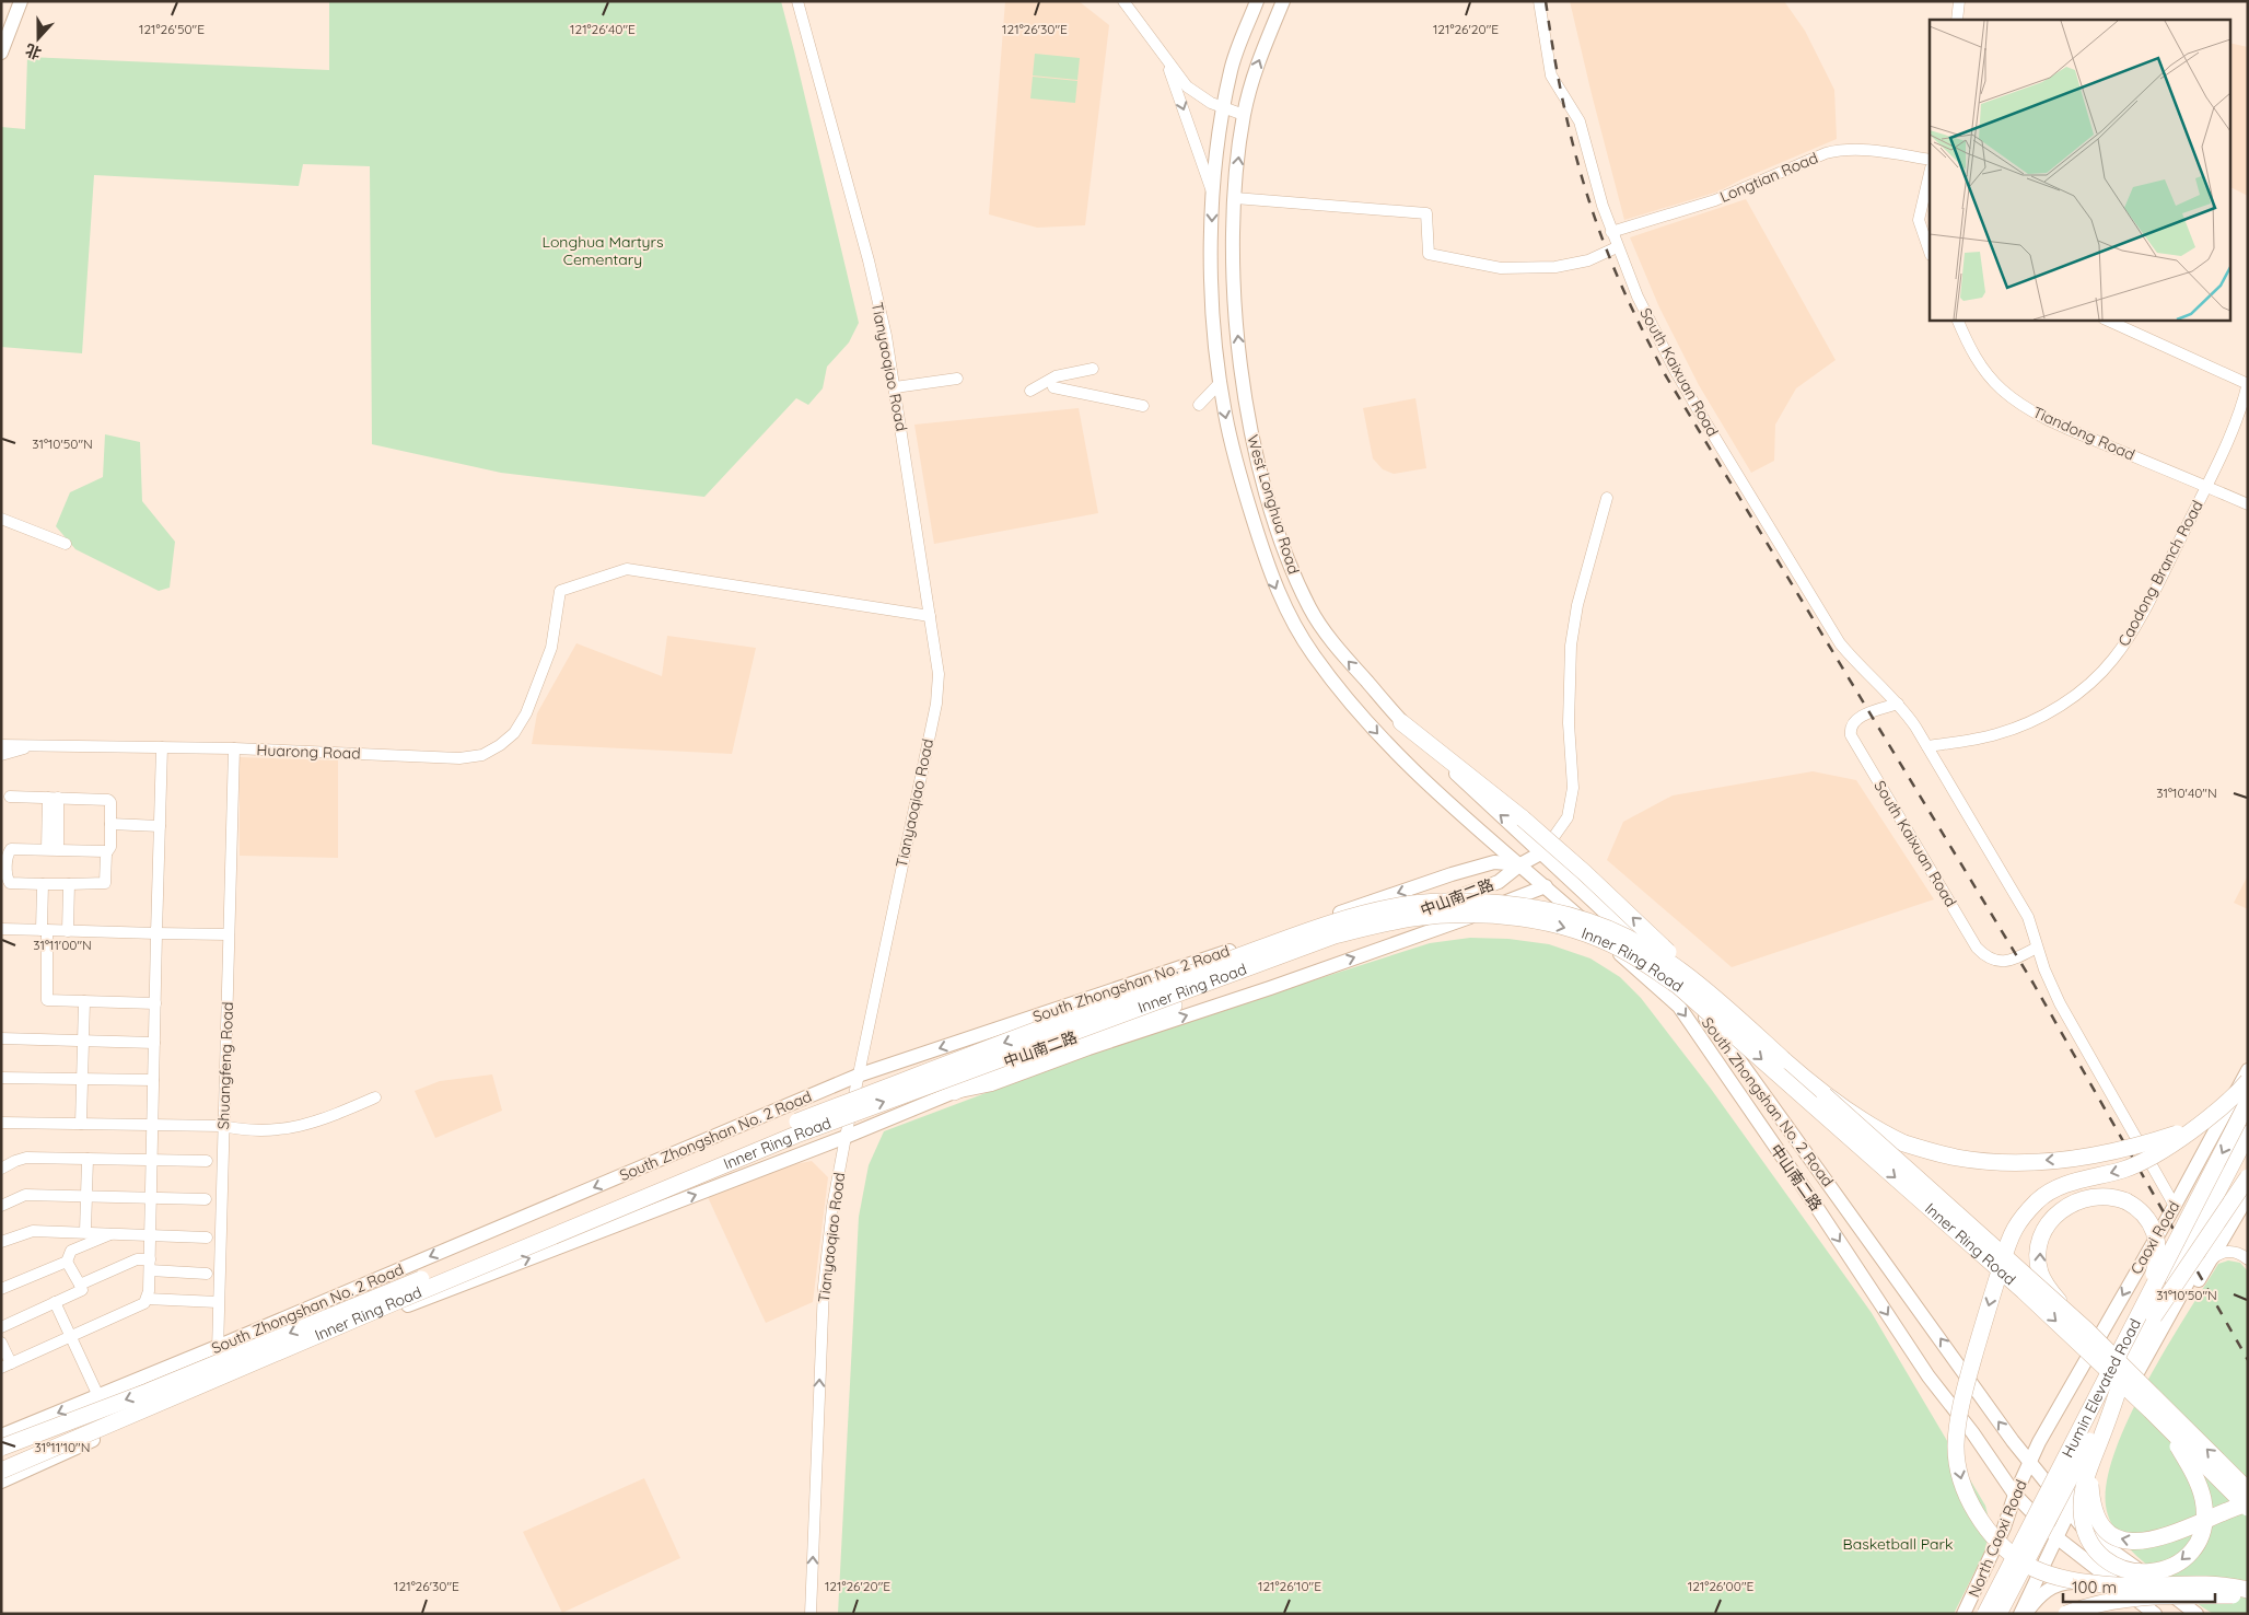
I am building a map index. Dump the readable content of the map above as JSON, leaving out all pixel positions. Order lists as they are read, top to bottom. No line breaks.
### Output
{"streets":{"highway":["Inner Ring Road","Humin Elevated Road"],"main road":["West Longhua Road","中山南二路","South Zhongshan No. 2 Road","Caoxi Road","North Caoxi Road"],"street":["Longtian Road","Tianyaoqiao Road","South Kaixuan Road","Tiandong Road","Caodong Branch Road","Huarong Road","Shuangfeng Road"]},"crossings":[["Longtian Road","South Kaixuan Road"],["Tianyaoqiao Road","Huarong Road"],["Tianyaoqiao Road","South Zhongshan No. 2 Road"],["South Kaixuan Road","Caodong Branch Road"],["South Kaixuan Road","Caoxi Road"],["Tiandong Road","Caodong Branch Road"],["West Longhua Road","中山南二路"],["West Longhua Road","South Zhongshan No. 2 Road"],["Huarong Road","Shuangfeng Road"],["中山南二路","South Zhongshan No. 2 Road"],["South Zhongshan No. 2 Road","Shuangfeng Road"],["South Zhongshan No. 2 Road","Caoxi Road"],["South Zhongshan No. 2 Road","North Caoxi Road"],["Caoxi Road","North Caoxi Road"]],"parks":["Longhua Martyrs Cementary","Basketball Park"],"scale_bar":"100 m","north":"bottom","coordinates":["121°26'50\"E","121°26'40\"E","121°26'30\"E","121°26'20\"E","31°10'50\"N","31°10'40\"N","31°11'00\"N","31°11'10\"N","121°26'10\"E","121°26'00\"E"]}
